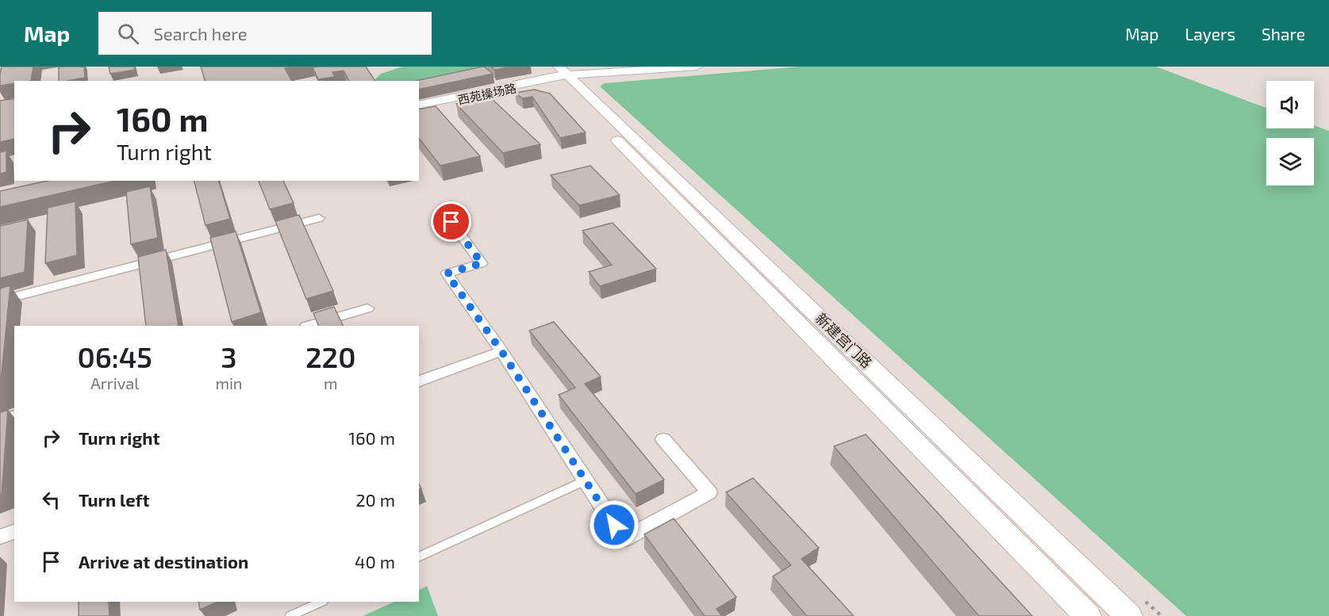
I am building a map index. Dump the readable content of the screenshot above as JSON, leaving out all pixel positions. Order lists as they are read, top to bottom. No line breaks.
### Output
{"streets":{"street":["西苑操场路","新建宫门路"]},"crossings":[["西苑操场路","新建宫门路"]],"page":{"header":"Map","search":"Search here","nav":["Map","Layers","Share"],"turn":["160 m","Turn right"],"eta":["06:45","Arrival","3","min","220","m"],"list":[{"name":"Turn right","value":"160 m"},{"name":"Turn left","value":"20 m"},{"name":"Arrive at destination","value":"40 m"}]}}
